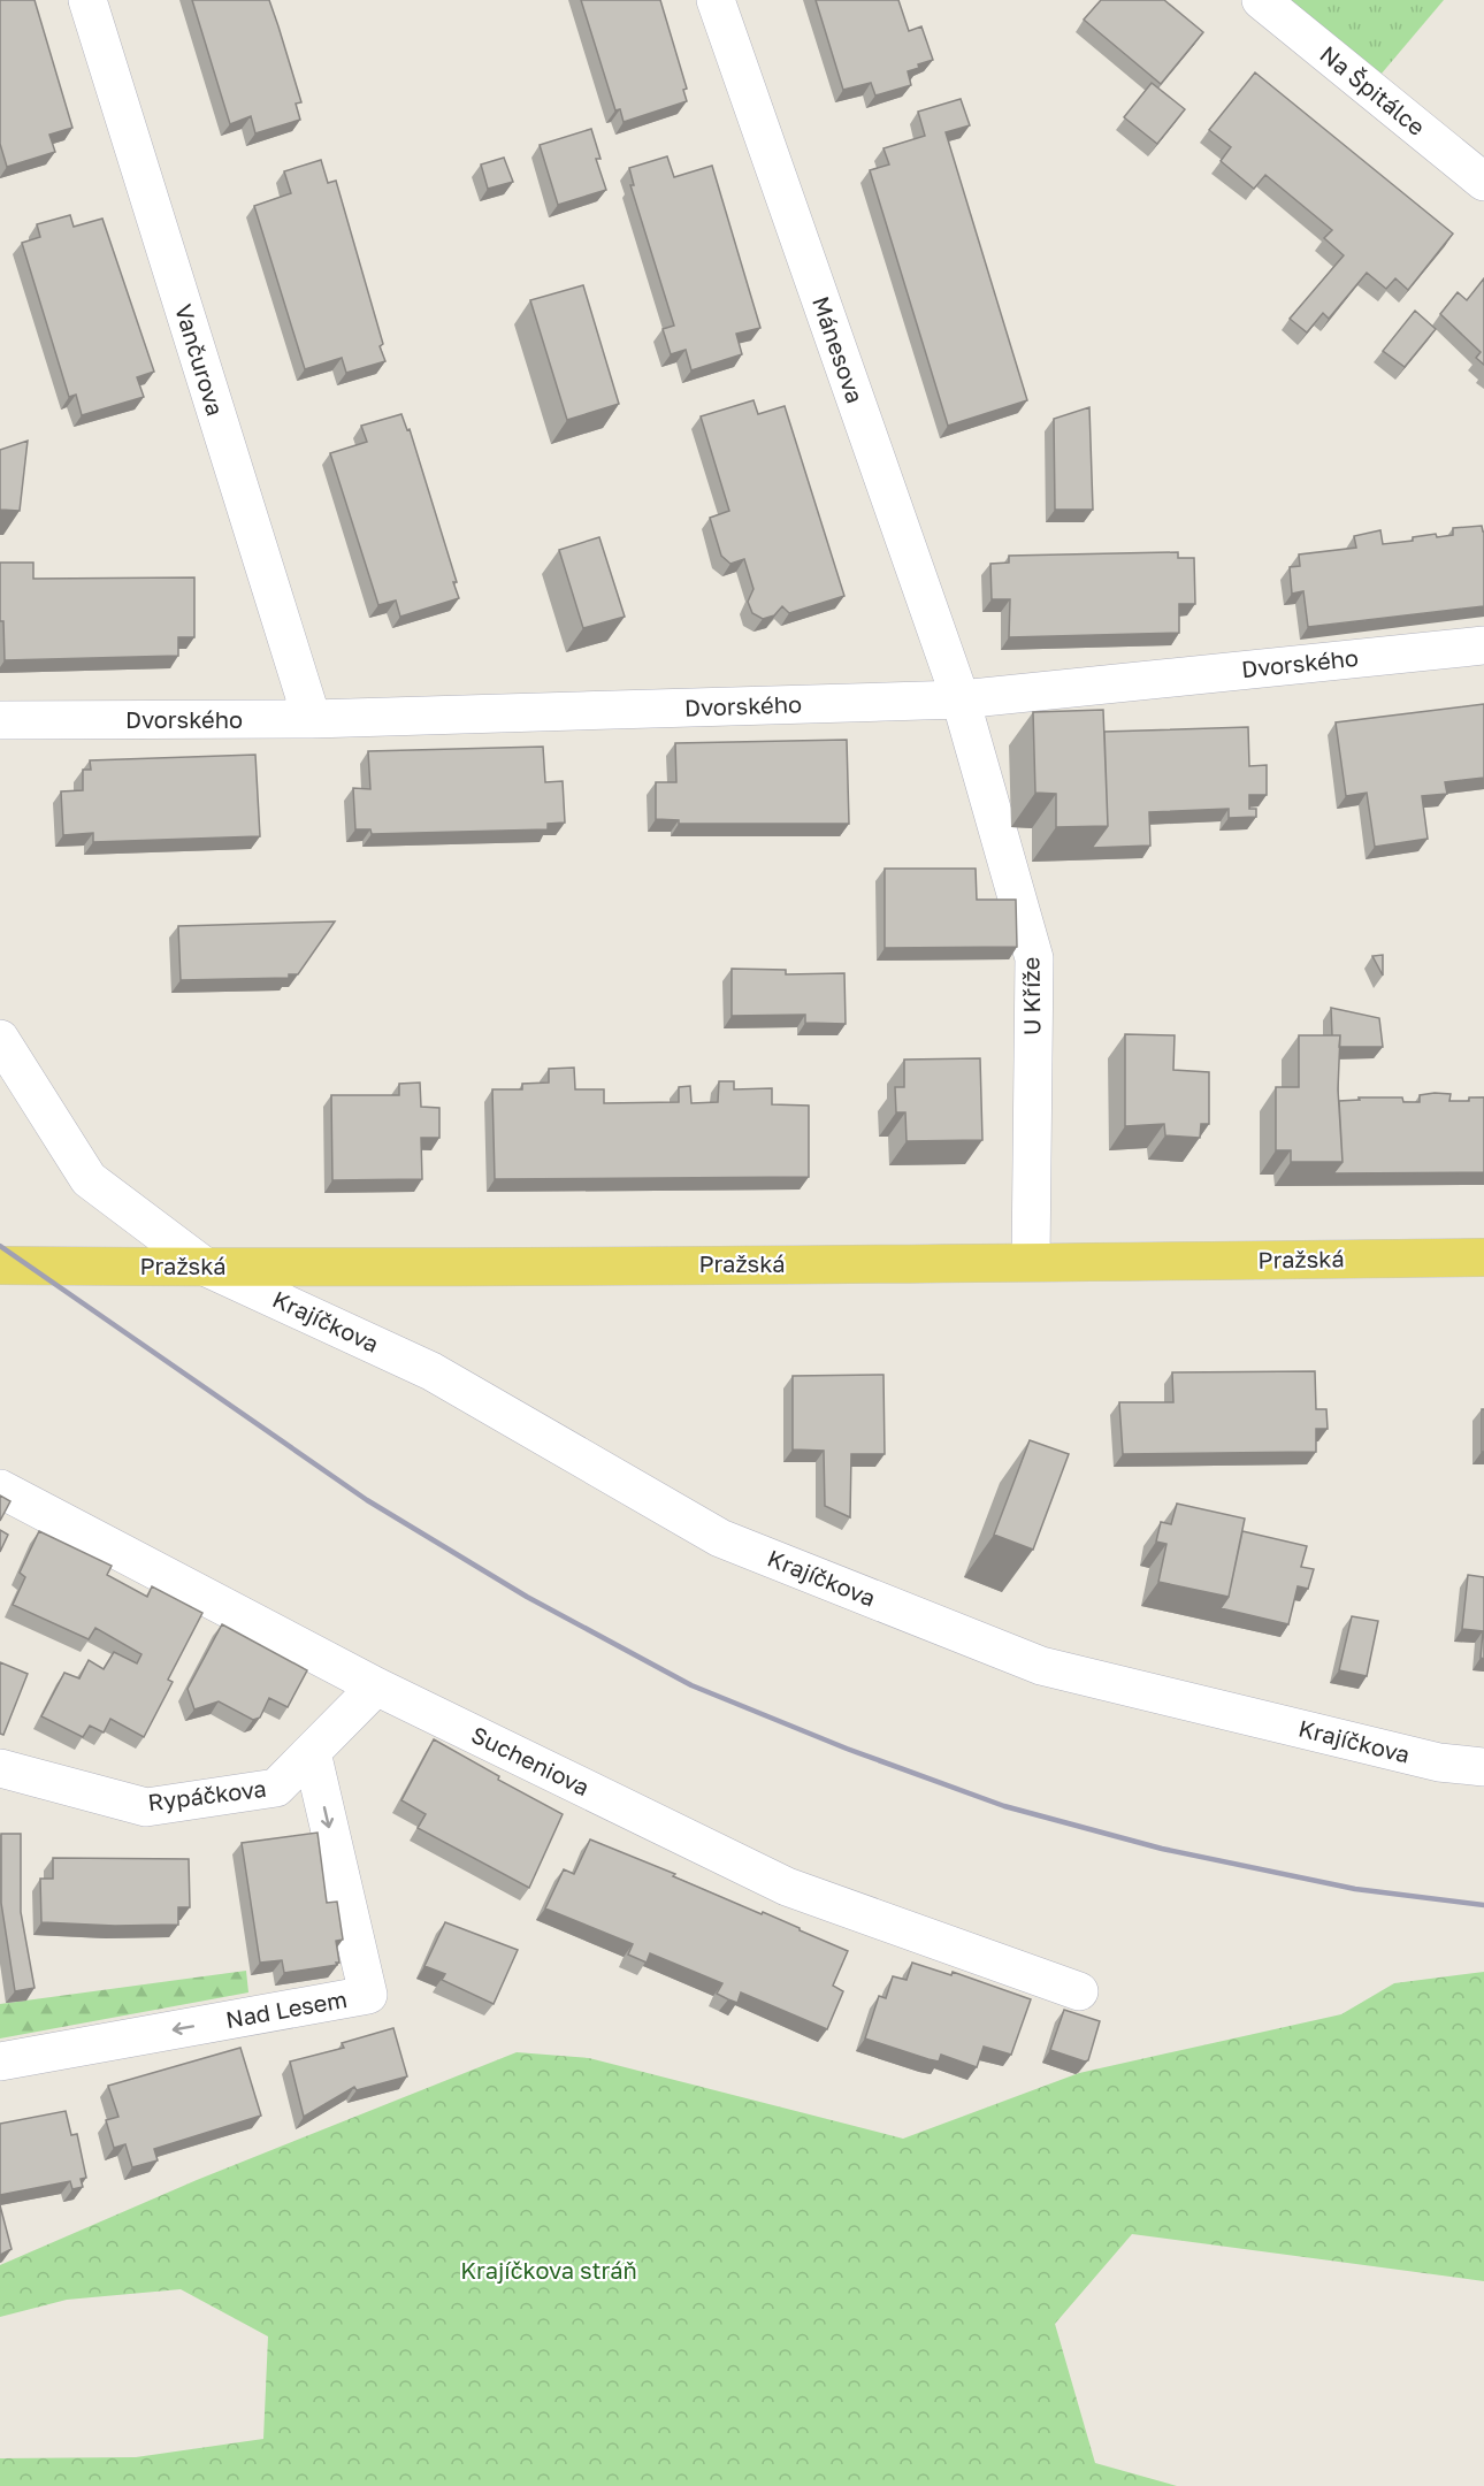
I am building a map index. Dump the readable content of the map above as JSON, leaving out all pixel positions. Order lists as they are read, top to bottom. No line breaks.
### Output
{"streets":{"main road":["Pražská"],"street":["Na Špitálce","Mánesova","Vančurova","Dvorského","U Kříže","Krajíčkova","Sucheniova","Rypáčkova","Nad Lesem"]},"crossings":[["Mánesova","Dvorského"],["Mánesova","U Kříže"],["Vančurova","Dvorského"],["Dvorského","U Kříže"],["U Kříže","Pražská"],["Pražská","Krajíčkova"],["Sucheniova","Rypáčkova"],["Rypáčkova","Nad Lesem"]],"parks":["Krajíčkova stráň"]}
